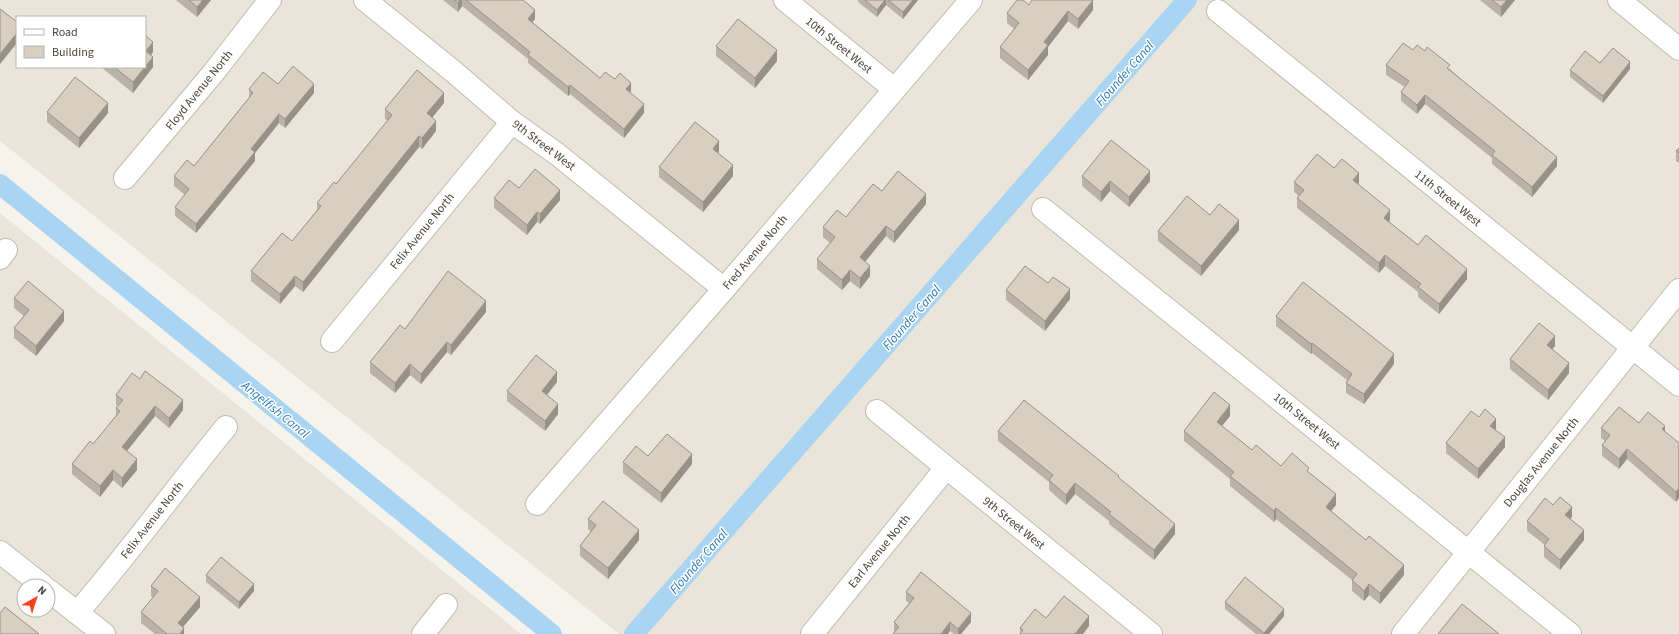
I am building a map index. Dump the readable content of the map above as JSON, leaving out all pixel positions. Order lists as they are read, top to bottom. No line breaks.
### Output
{"streets":{"street":["10th Street West","Floyd Avenue North","9th Street West","11th Street West","Felix Avenue North","Fred Avenue North","Douglas Avenue North","Earl Avenue North"]},"crossings":[["10th Street West","Fred Avenue North"],["10th Street West","Douglas Avenue North"],["9th Street West","Felix Avenue North"],["9th Street West","Fred Avenue North"],["9th Street West","Earl Avenue North"],["11th Street West","Douglas Avenue North"]],"water":["Flounder Canal","Angelfish Canal"],"legend":["Road","Building"],"north":"top right"}
